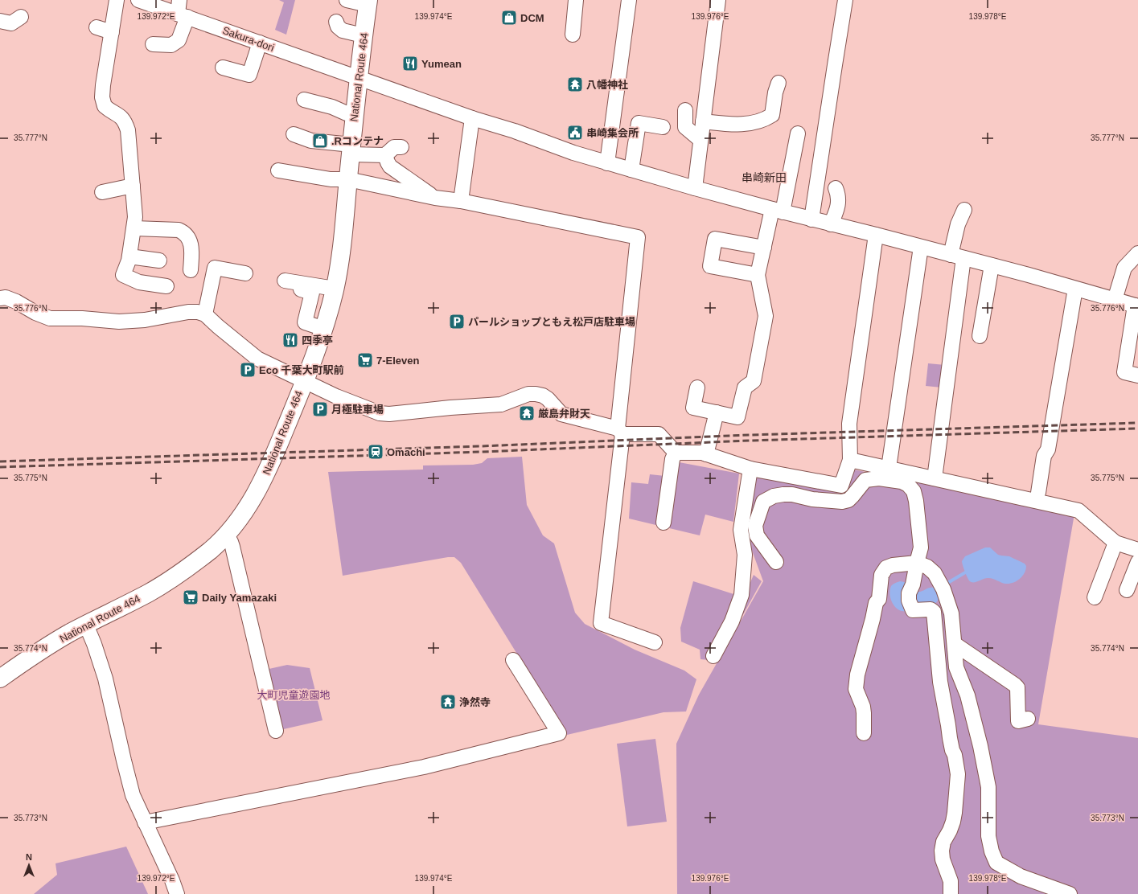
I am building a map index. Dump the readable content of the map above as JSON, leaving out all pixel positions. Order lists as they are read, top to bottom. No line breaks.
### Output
{"streets":{"highway":["National Route 464"],"street":["Sakura-dori"]},"crossings":[["Sakura-dori","National Route 464"]],"districts":["串崎新田"],"parks":["大町児童遊園地"],"places":{"shop":["DCM",".Rコンテナ"],"restaurant":["Yumean","四季亭"],"temple":["八幡神社","厳島弁財天","浄然寺"],"public building":["串崎集会所"],"parking":["パールショップともえ松戸店駐車場","Eco 千葉大町駅前","月極駐車場"],"supermarket":["7-Eleven","Daily Yamazaki"],"station":["Omachi"]},"north":"top","coordinates":["139.972°E","139.974°E","139.976°E","139.978°E","35.777°N","35.776°N","35.775°N","35.774°N","35.773°N"]}
